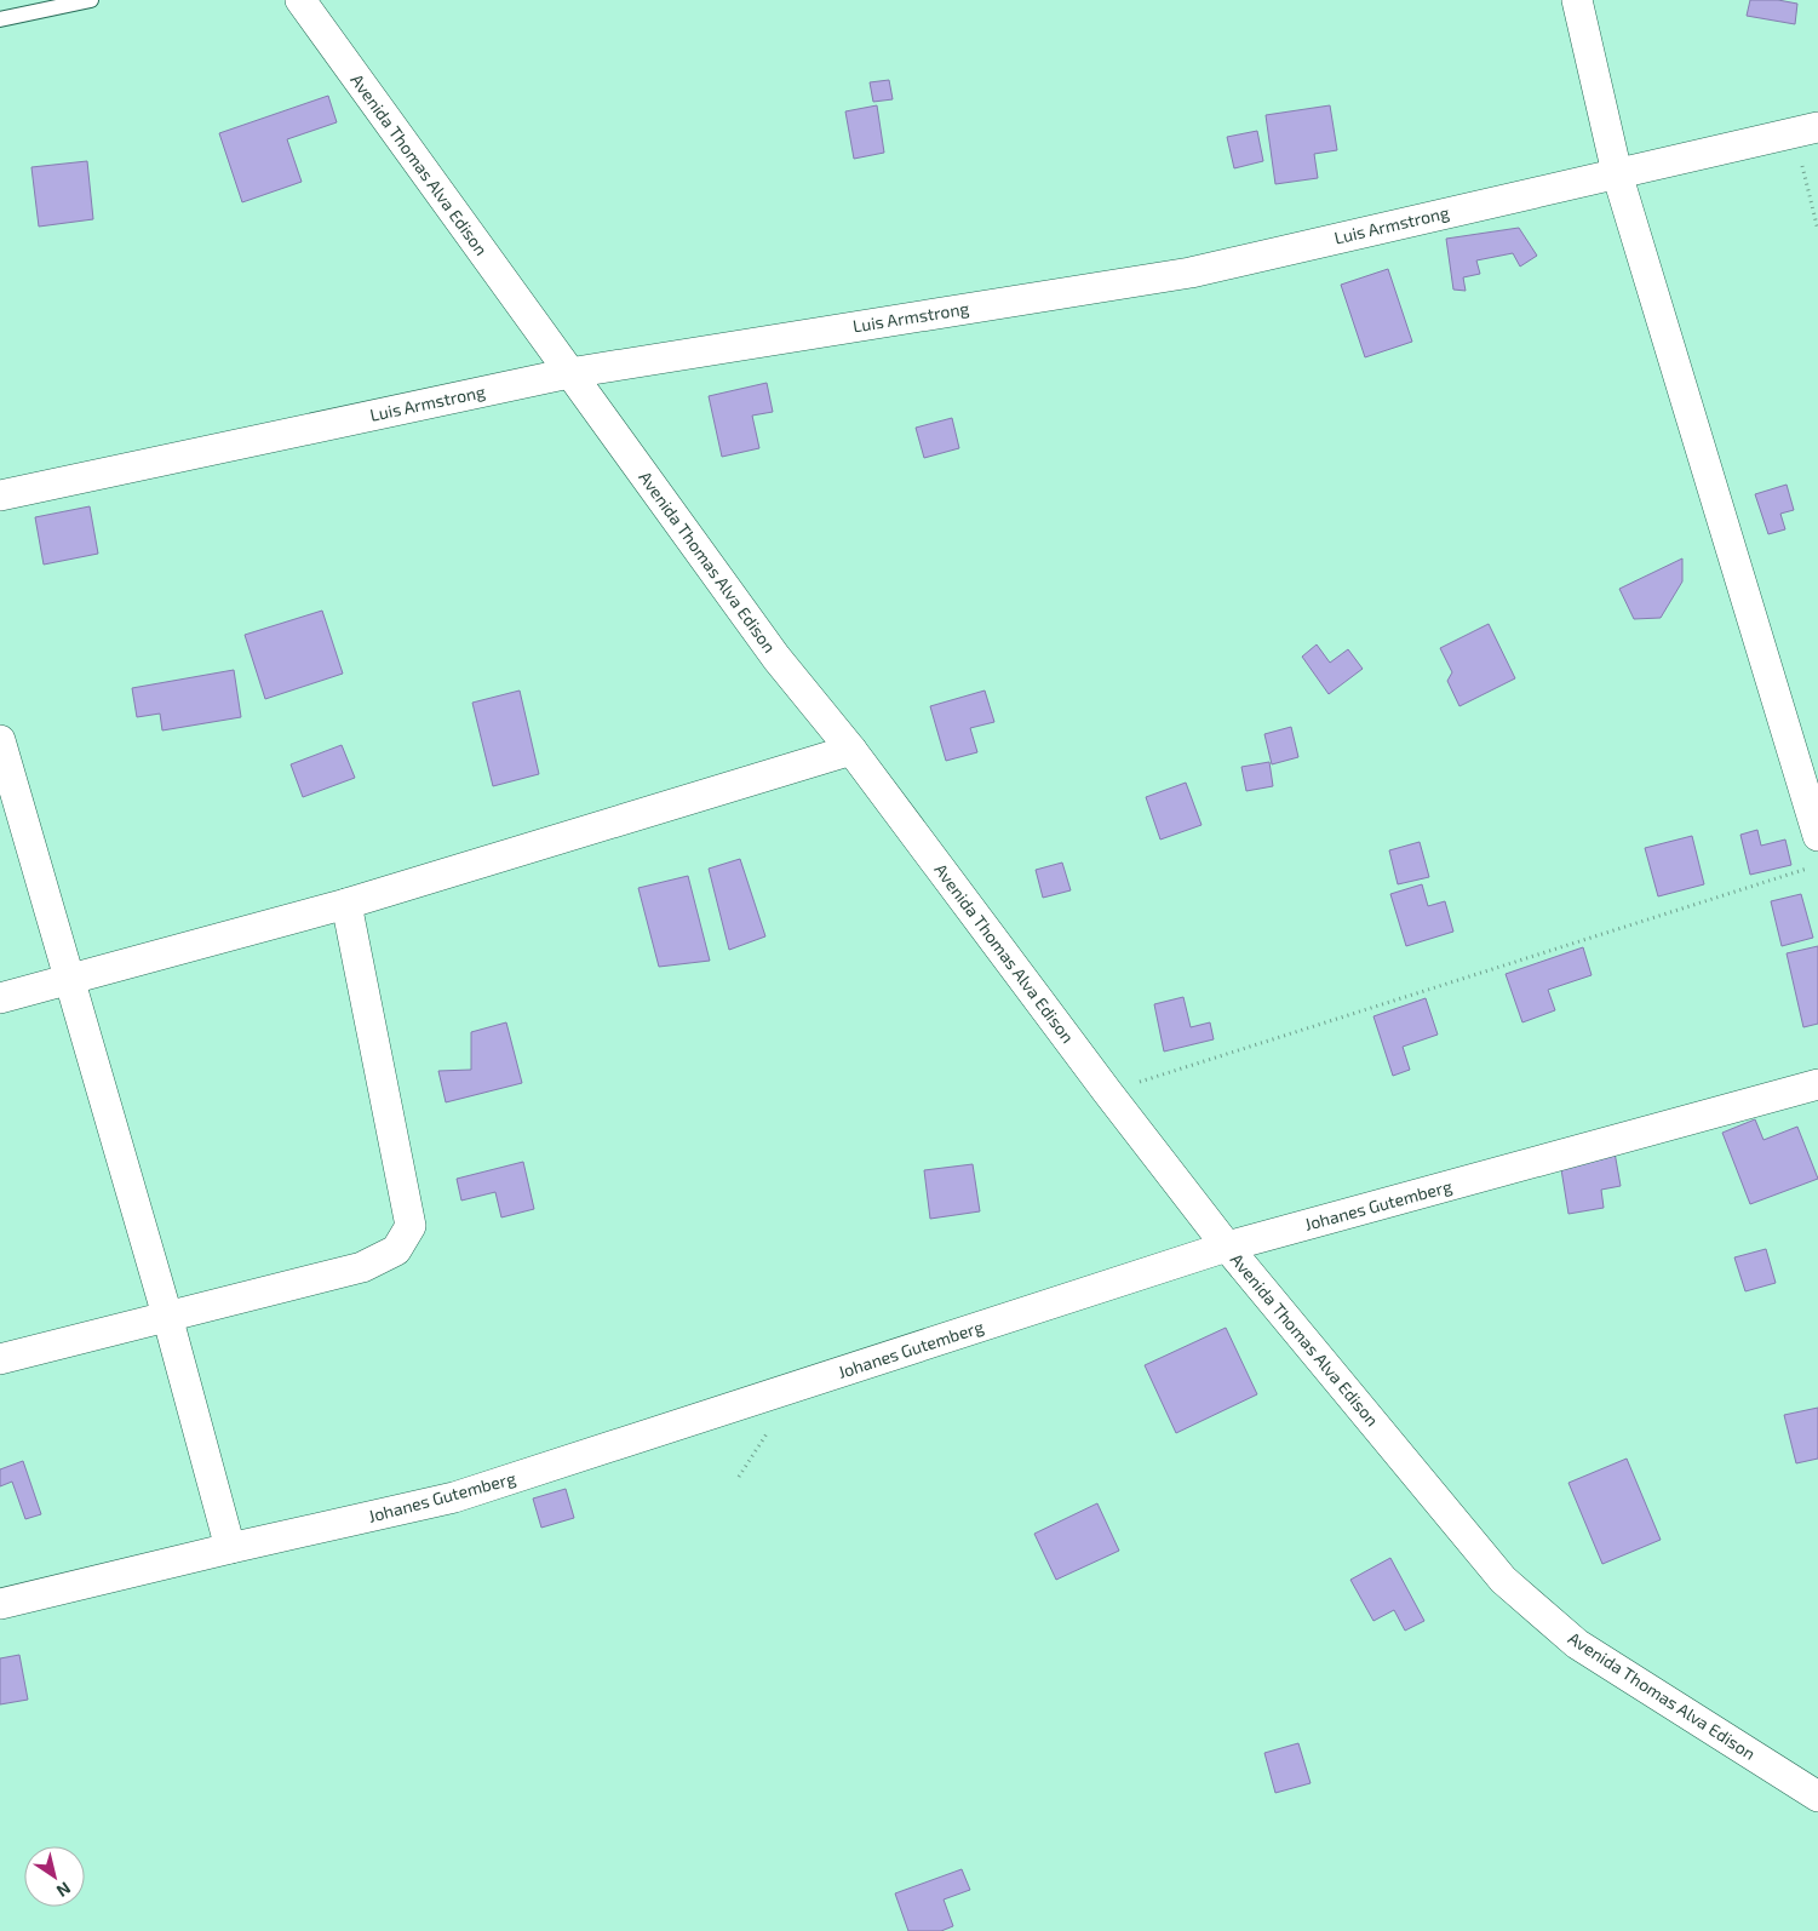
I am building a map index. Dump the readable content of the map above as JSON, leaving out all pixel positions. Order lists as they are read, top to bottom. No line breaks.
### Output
{"streets":{"street":["Avenida Thomas Alva Edison","Luis Armstrong","Johanes Gutemberg"]},"crossings":[["Avenida Thomas Alva Edison","Luis Armstrong"],["Avenida Thomas Alva Edison","Johanes Gutemberg"]],"north":"bottom right"}
